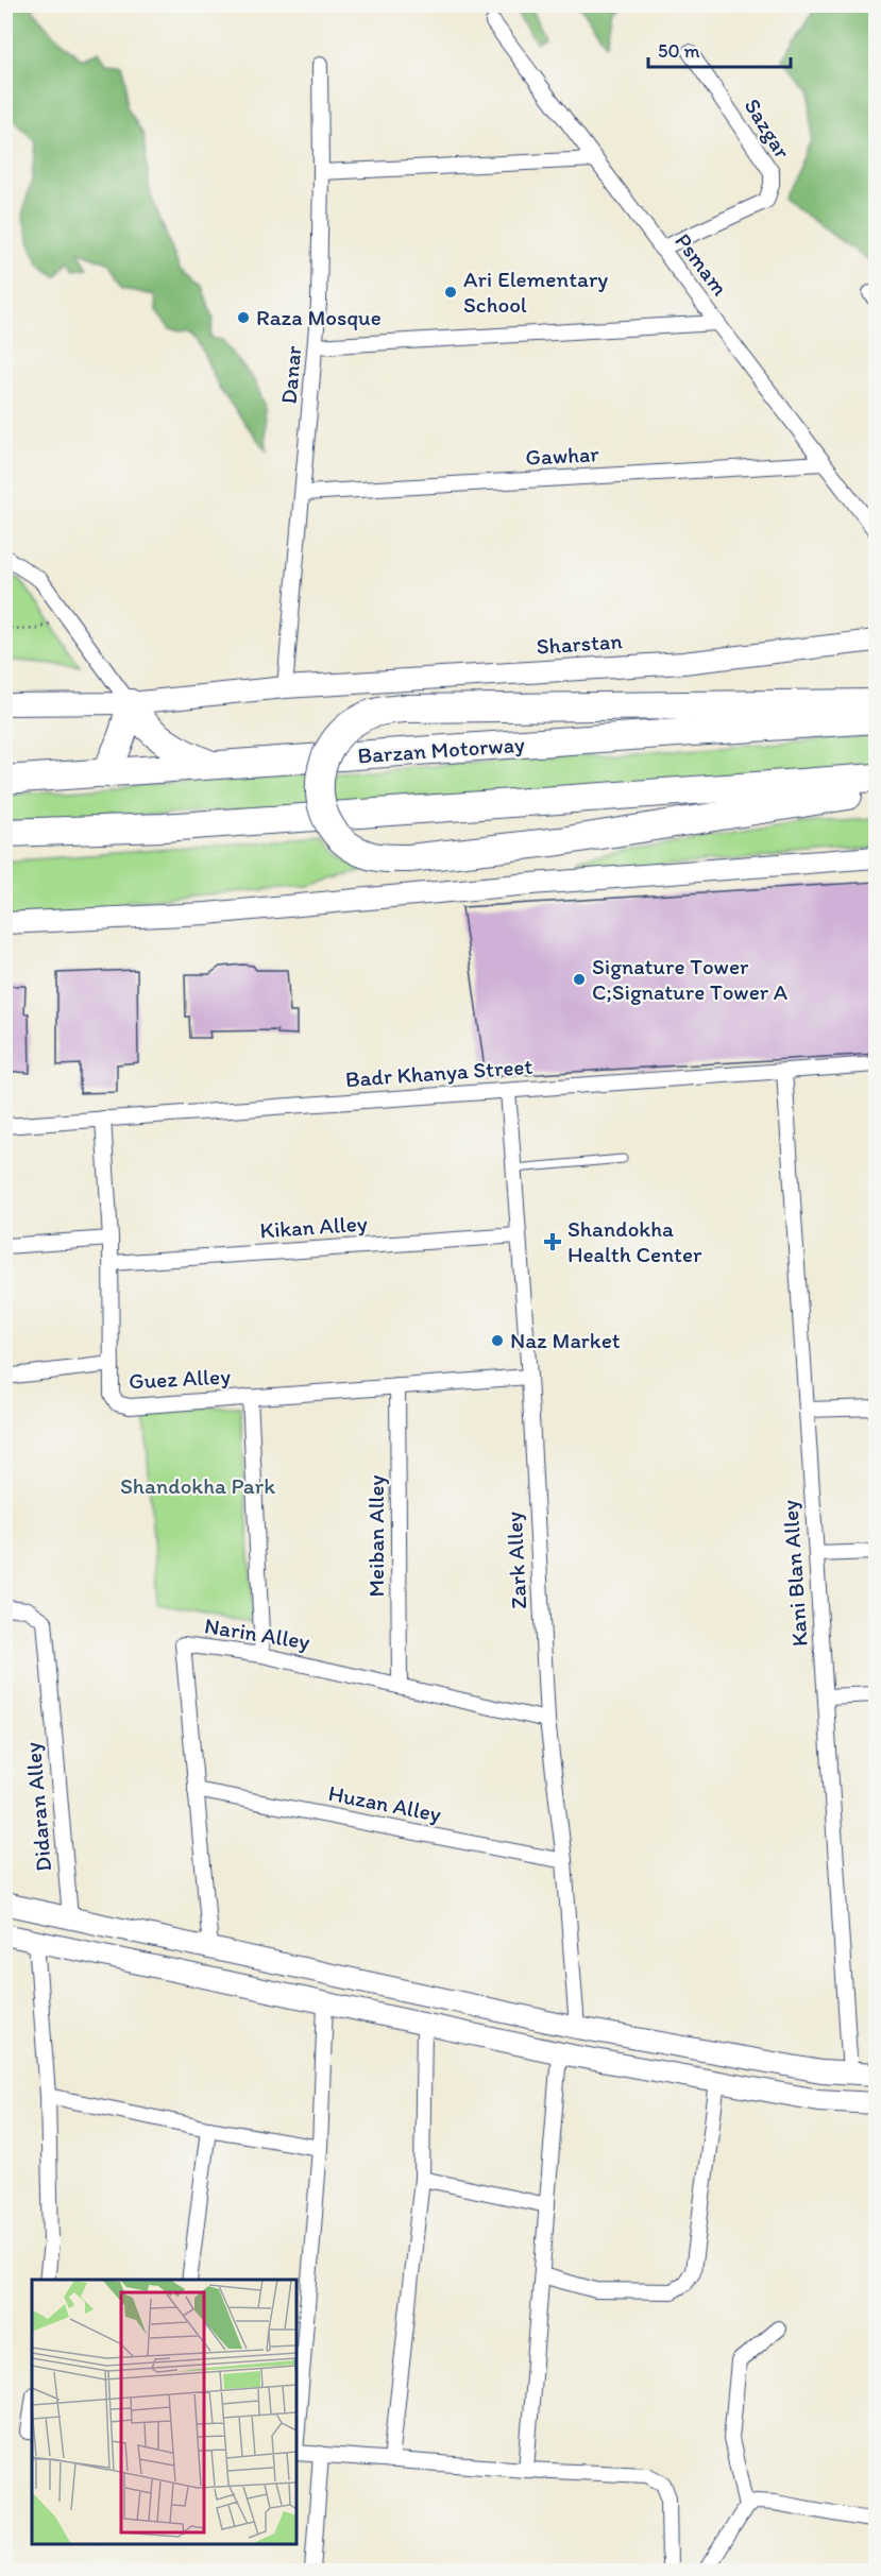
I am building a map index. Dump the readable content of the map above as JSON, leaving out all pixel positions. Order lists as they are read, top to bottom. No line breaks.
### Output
{"streets":{"highway":["Barzan Motorway"],"main road":["Sharstan"],"street":["Sazgar","Psmam","Danar","Gawhar","Badr Khanya Street","Kikan Alley","Guez Alley","Meiban Alley","Zark Alley","Kani Blan Alley","Narin Alley","Huzan Alley","Didaran Alley"]},"crossings":[["Sazgar","Psmam"],["Psmam","Gawhar"],["Danar","Gawhar"],["Danar","Sharstan"],["Badr Khanya Street","Guez Alley"],["Badr Khanya Street","Zark Alley"],["Badr Khanya Street","Kani Blan Alley"],["Kikan Alley","Guez Alley"],["Kikan Alley","Zark Alley"],["Guez Alley","Meiban Alley"],["Guez Alley","Zark Alley"],["Meiban Alley","Narin Alley"],["Zark Alley","Narin Alley"],["Zark Alley","Huzan Alley"],["Narin Alley","Huzan Alley"]],"parks":["Shandokha Park"],"places":{"other":["Ari Elementary School","Raza Mosque","Signature Tower C;Signature Tower A","Naz Market"],"health":["Shandokha Health Center"]},"scale_bar":"50 m"}
